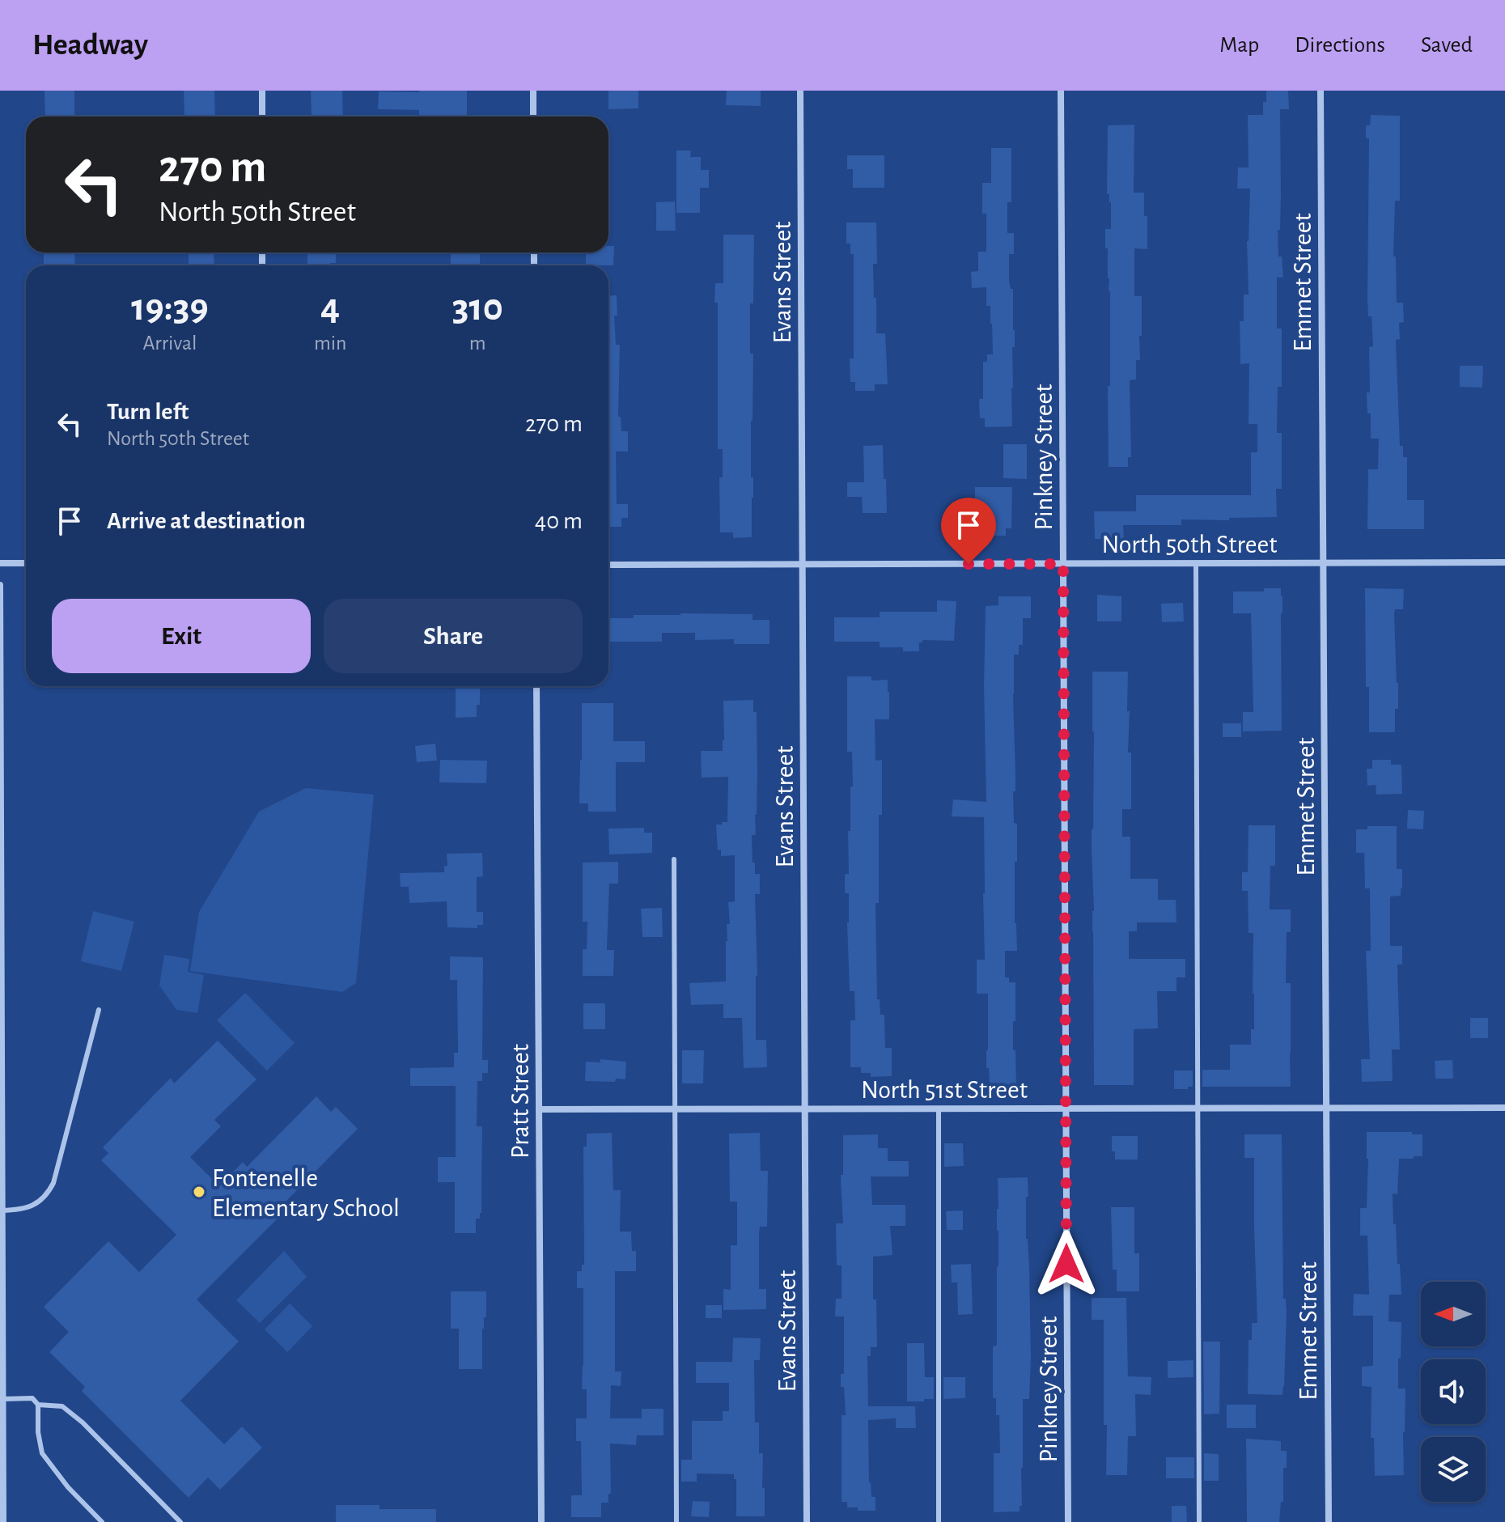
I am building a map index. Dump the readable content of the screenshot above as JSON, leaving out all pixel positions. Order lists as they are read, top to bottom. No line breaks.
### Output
{"streets":{"street":["Evans Street","Emmet Street","Pinkney Street","North 50th Street","North 51st Street","Pratt Street"]},"crossings":[["Evans Street","North 50th Street"],["Evans Street","North 51st Street"],["Emmet Street","North 50th Street"],["Emmet Street","North 51st Street"],["Pinkney Street","North 50th Street"],["Pinkney Street","North 51st Street"],["North 51st Street","Pratt Street"]],"places":["Fontenelle Elementary School"],"north":"left","page":{"header":"Headway","nav":["Map","Directions","Saved"],"turn":["270 m","North 50th Street"],"eta":["19:39","Arrival","4","min","310","m"],"list":[{"name":"Turn left","note":"North 50th Street","value":"270 m"},{"name":"Arrive at destination","value":"40 m"}],"buttons":["Exit","Share"]}}
